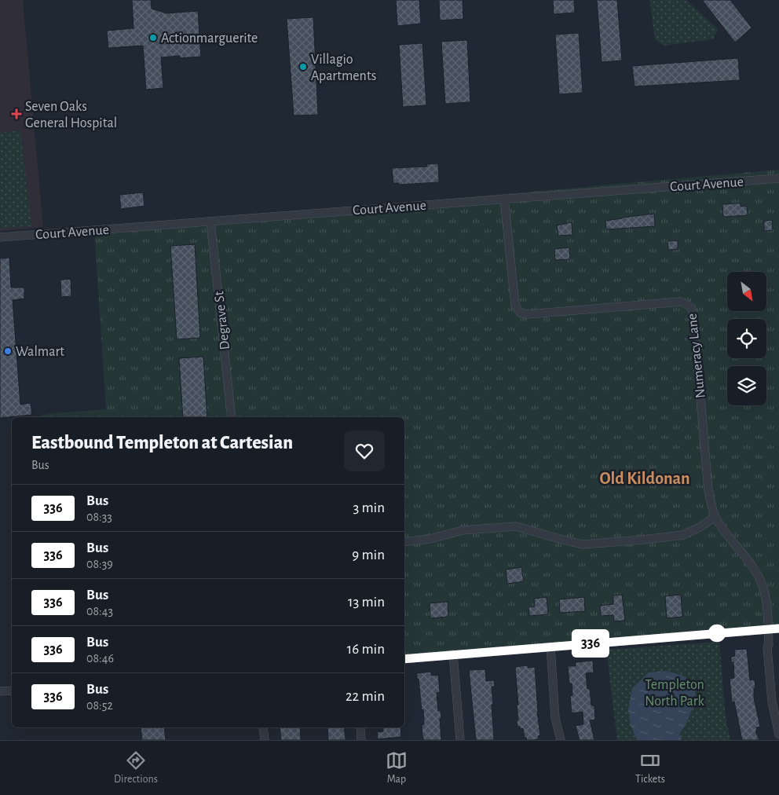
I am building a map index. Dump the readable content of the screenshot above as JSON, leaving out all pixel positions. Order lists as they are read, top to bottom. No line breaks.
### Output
{"streets":{"street":["Court Avenue","Degrave St","Numeracy Lane"]},"crossings":[["Court Avenue","Degrave St"],["Court Avenue","Numeracy Lane"]],"districts":["Old Kildonan"],"parks":["Templeton North Park"],"places":{"other":["Actionmarguerite","Villagio Apartments","Walmart"],"health":["Seven Oaks General Hospital"]},"lines":["bus line 336"],"north":"bottom right","page":{"on_map":"336","heading":["Eastbound Templeton at Cartesian","Bus"],"list":[{"mark":"336","name":"Bus","note":"08:33","value":"3 min"},{"mark":"336","name":"Bus","note":"08:39","value":"9 min"},{"mark":"336","name":"Bus","note":"08:43","value":"13 min"},{"mark":"336","name":"Bus","note":"08:46","value":"16 min"},{"mark":"336","name":"Bus","note":"08:52","value":"22 min"}],"tabs":["Directions","Map","Tickets"]}}
